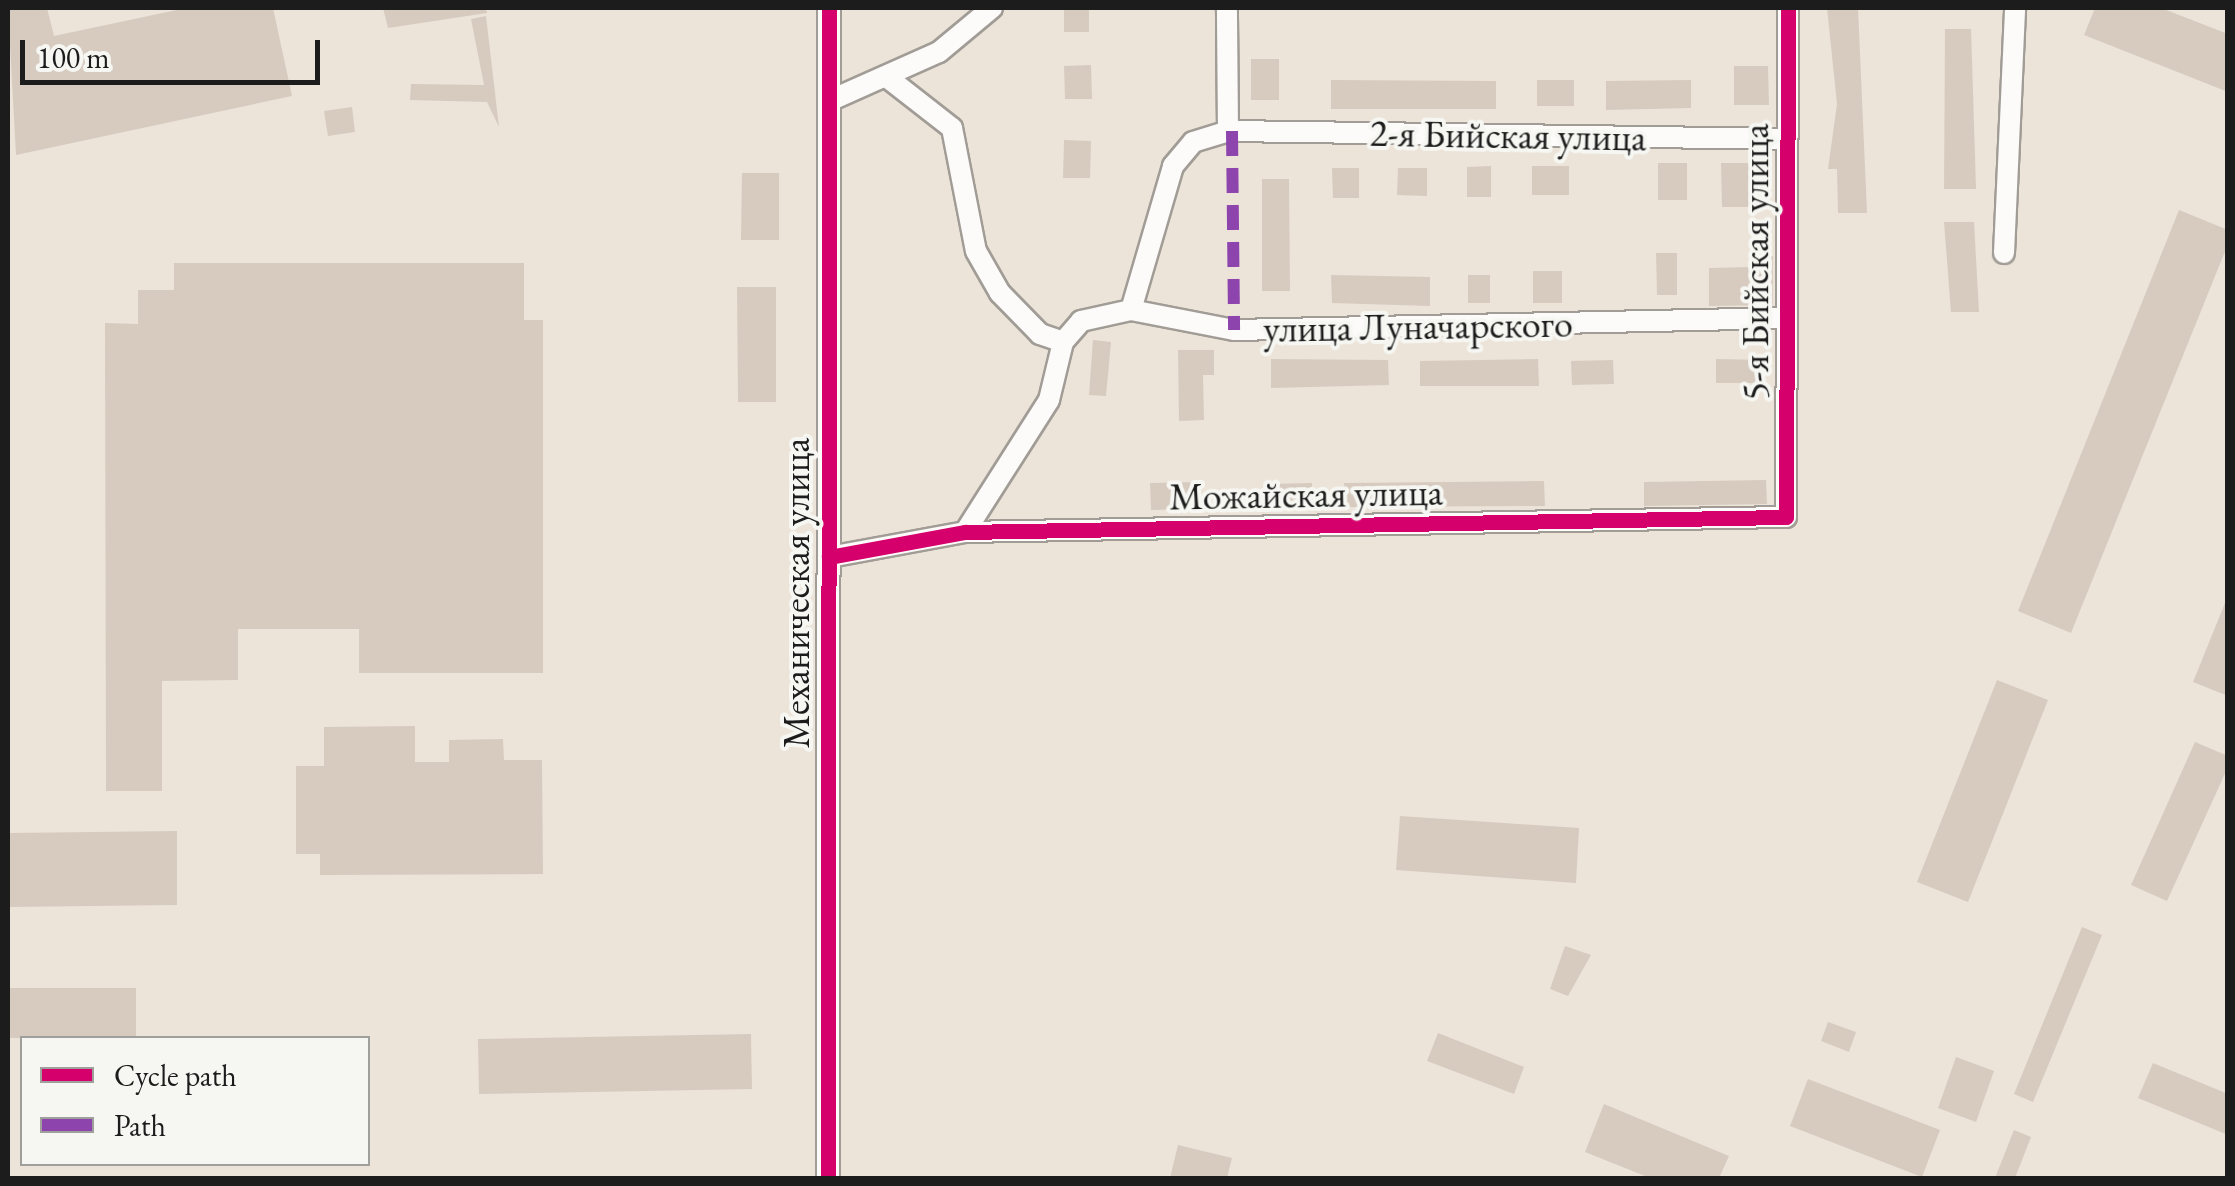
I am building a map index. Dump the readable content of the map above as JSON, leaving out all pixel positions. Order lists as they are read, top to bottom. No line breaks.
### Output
{"streets":{"street":["2-я Бийская улица","5-я Бийская улица","улица Луначарского","Можайская улица","Механическая улица"]},"crossings":[["2-я Бийская улица","5-я Бийская улица"],["5-я Бийская улица","улица Луначарского"],["5-я Бийская улица","Можайская улица"],["Можайская улица","Механическая улица"]],"legend":["Cycle path","Path"],"scale_bar":"100 m"}
